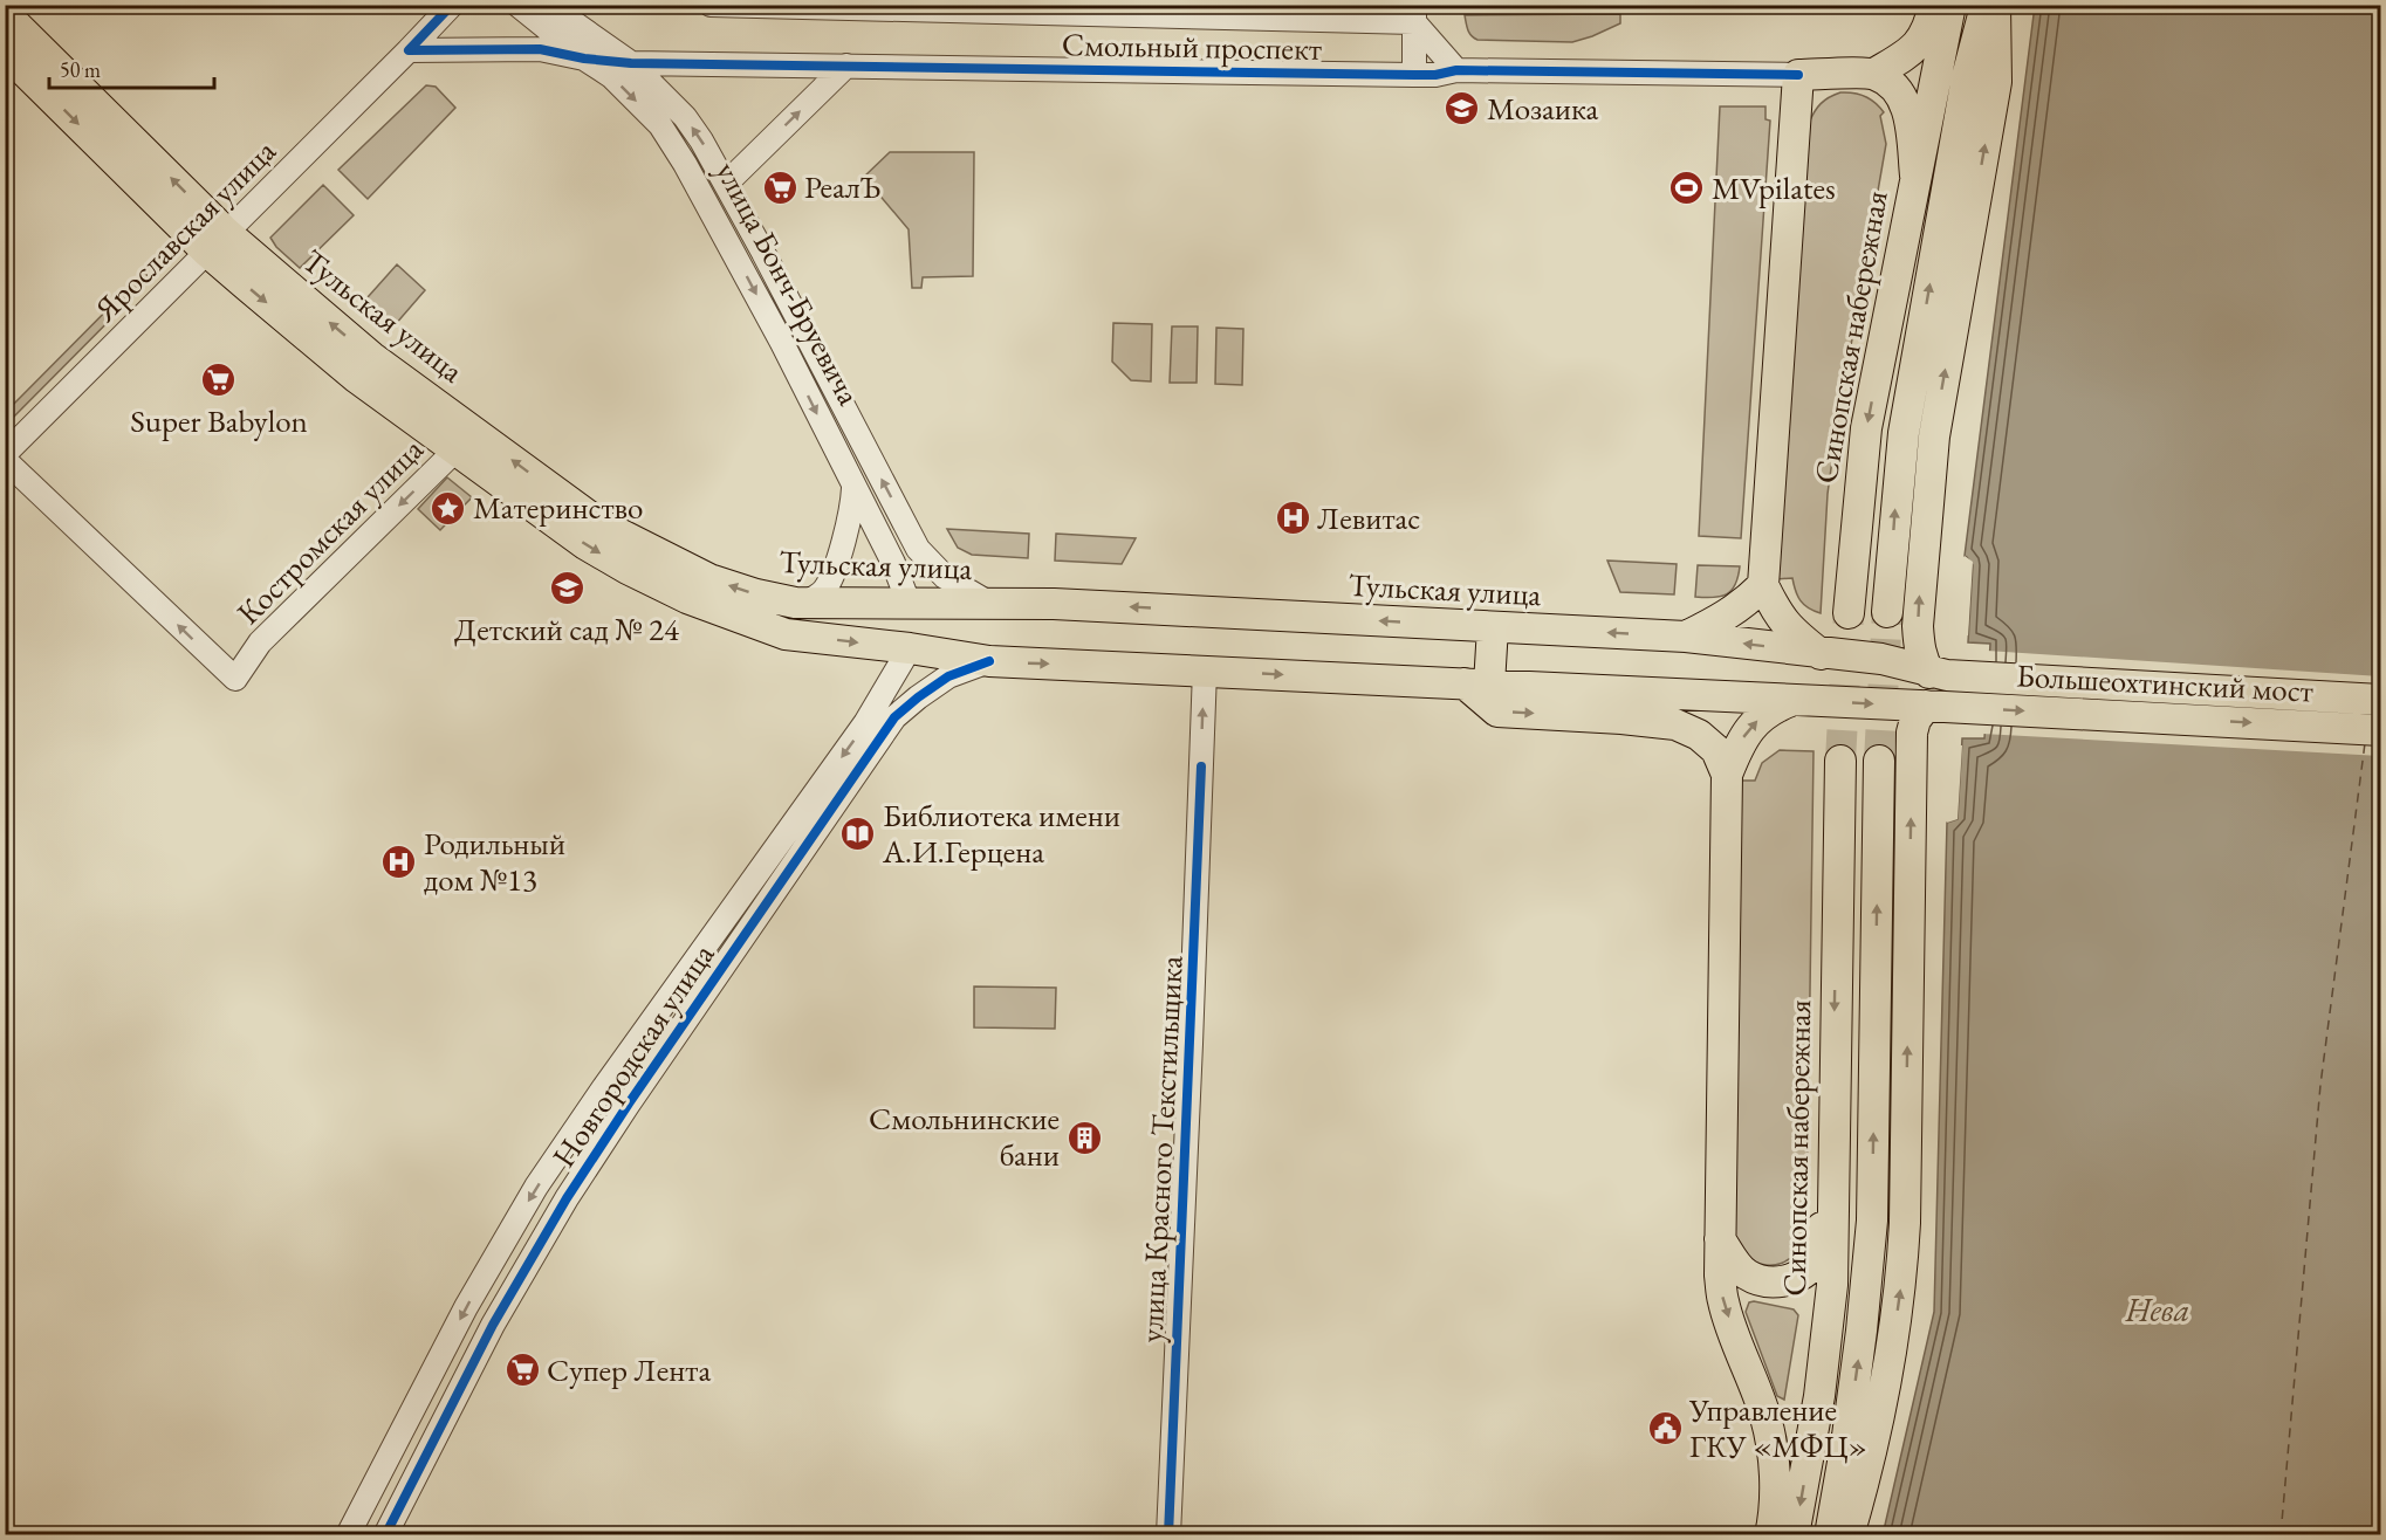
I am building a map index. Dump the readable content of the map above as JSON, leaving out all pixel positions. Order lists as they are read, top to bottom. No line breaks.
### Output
{"streets":{"main road":["улица Бонч-Бруевича","Тульская улица","Синопская набережная","Большеохтинский мост"],"street":["Смольный проспект","Ярославская улица","Костромская улица","Новгородская улица","улица Красного Текстильщика"]},"crossings":[["Смольный проспект","улица Бонч-Бруевича"],["Ярославская улица","Тульская улица"],["улица Бонч-Бруевича","Тульская улица"],["улица Бонч-Бруевича","Новгородская улица"],["Тульская улица","Костромская улица"],["Тульская улица","Большеохтинский мост"],["Тульская улица","Новгородская улица"],["Тульская улица","улица Красного Текстильщика"]],"one_way":["улица Красного Текстильщика"],"water":["Нева"],"places":{"school or university":["Мозаика","Детский сад № 24"],"supermarket":["РеалЪ","Super Babylon","Супер Лента"],"sports":["MVpilates"],"place":["Материнство"],"hospital":["Левитас","Родильный дом №13"],"library":["Библиотека имени А.И.Герцена"],"building":["Смольнинские бани"],"public building":["Управление ГКУ «МФЦ»"]},"scale_bar":"50 m"}
